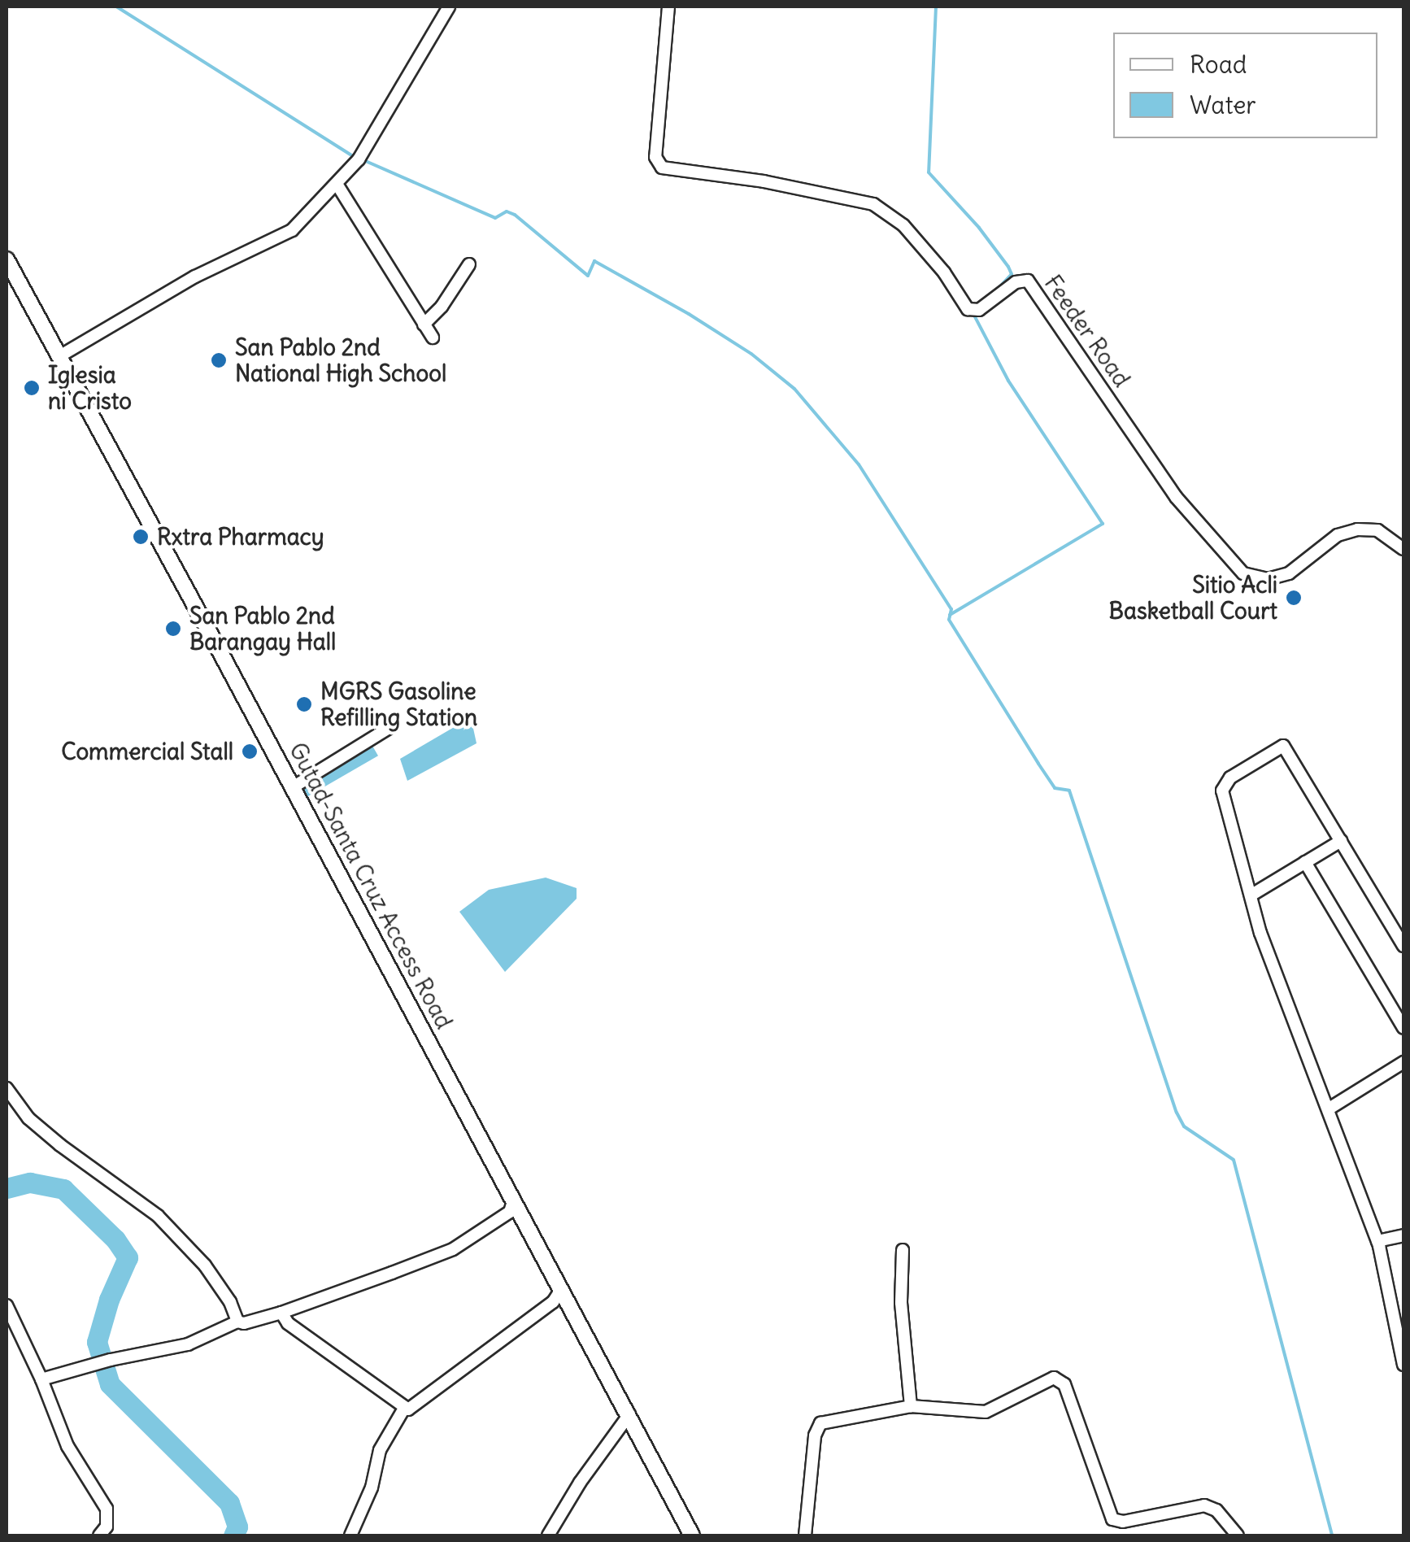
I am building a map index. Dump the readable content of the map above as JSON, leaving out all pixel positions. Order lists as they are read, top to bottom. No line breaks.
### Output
{"streets":{"main road":["Gutad-Santa Cruz Access Road"],"street":["Feeder Road"]},"places":["San Pablo 2nd National High School","Iglesia ni Cristo","Rxtra Pharmacy","Sitio Acli Basketball Court","San Pablo 2nd Barangay Hall","MGRS Gasoline Refilling Station","Commercial Stall"],"legend":["Road","Water"]}
